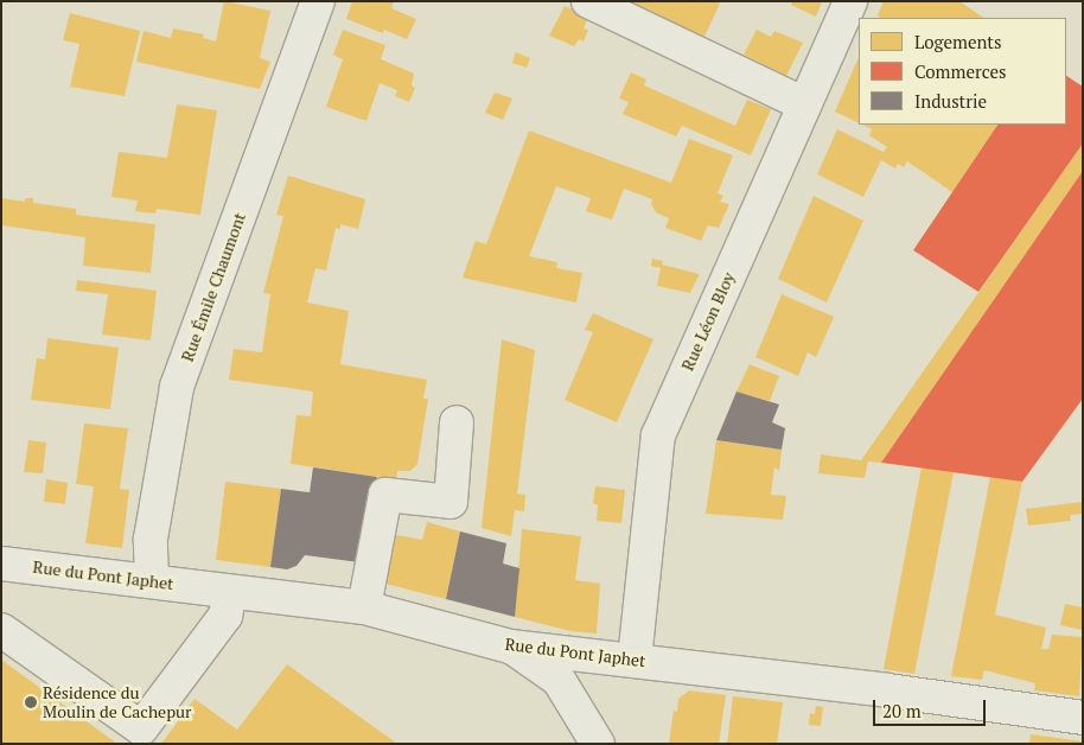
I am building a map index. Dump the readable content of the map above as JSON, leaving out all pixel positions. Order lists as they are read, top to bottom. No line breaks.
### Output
{"streets":{"street":["Rue Émile Chaumont","Rue Léon Bloy","Rue du Pont Japhet"]},"crossings":[["Rue Émile Chaumont","Rue du Pont Japhet"],["Rue Léon Bloy","Rue du Pont Japhet"]],"places":["Résidence du Moulin de Cachepur"],"legend":["Logements","Commerces","Industrie"],"scale_bar":"20 m"}
